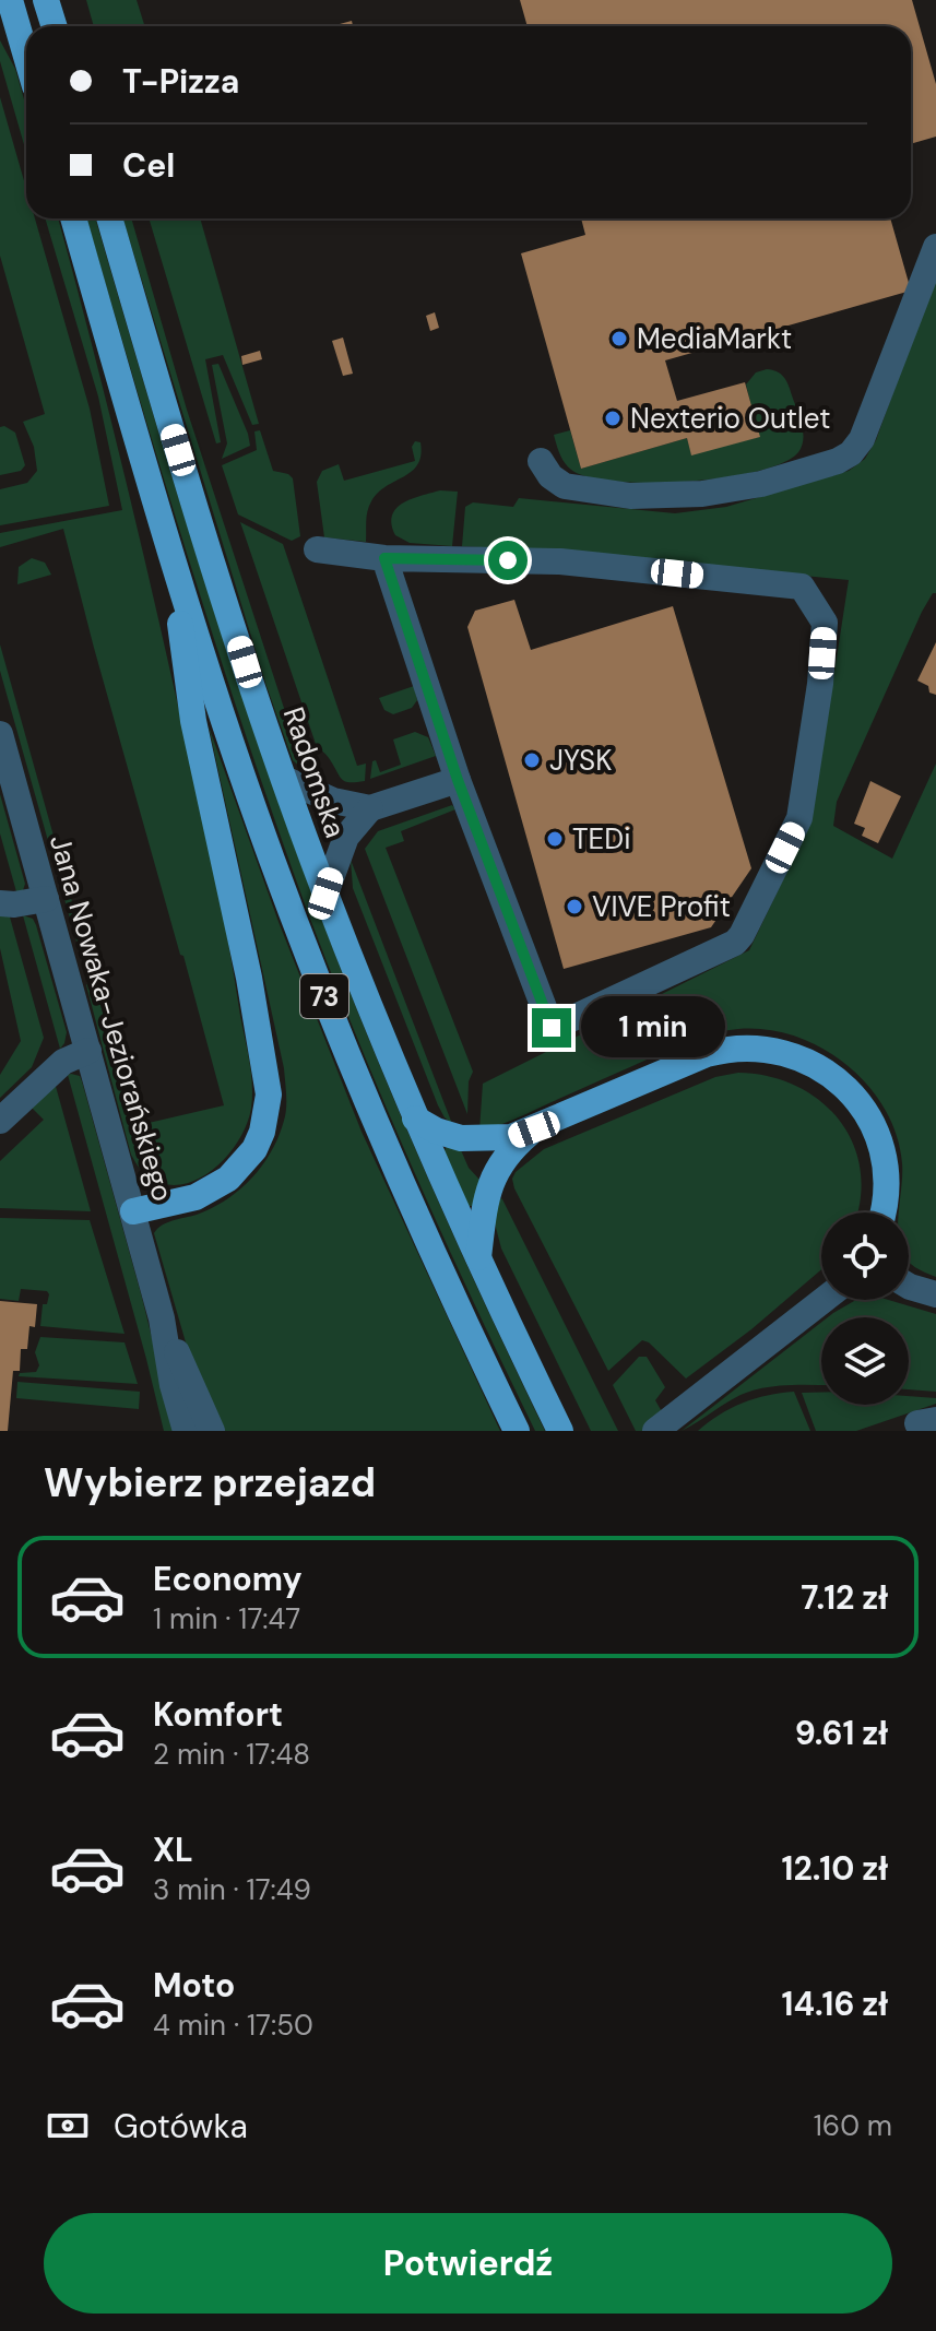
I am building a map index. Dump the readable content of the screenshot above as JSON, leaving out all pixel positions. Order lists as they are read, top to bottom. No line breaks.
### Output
{"streets":{"main road":["Radomska","73"],"street":["Jana Nowaka-Jeziorańskiego"]},"places":["MediaMarkt","Nexterio Outlet","JYSK","TEDi","VIVE Profit"],"page":{"banner":["T-Pizza","Cel"],"bubble":"1 min","heading":"Wybierz przejazd","list":[{"name":"Economy","note":"1 min · 17:47","value":"7.12 zł"},{"name":"Komfort","note":"2 min · 17:48","value":"9.61 zł"},{"name":"XL","note":"3 min · 17:49","value":"12.10 zł"},{"name":"Moto","note":"4 min · 17:50","value":"14.16 zł"}],"pay":["Gotówka","160 m"],"buttons":"Potwierdź"}}
